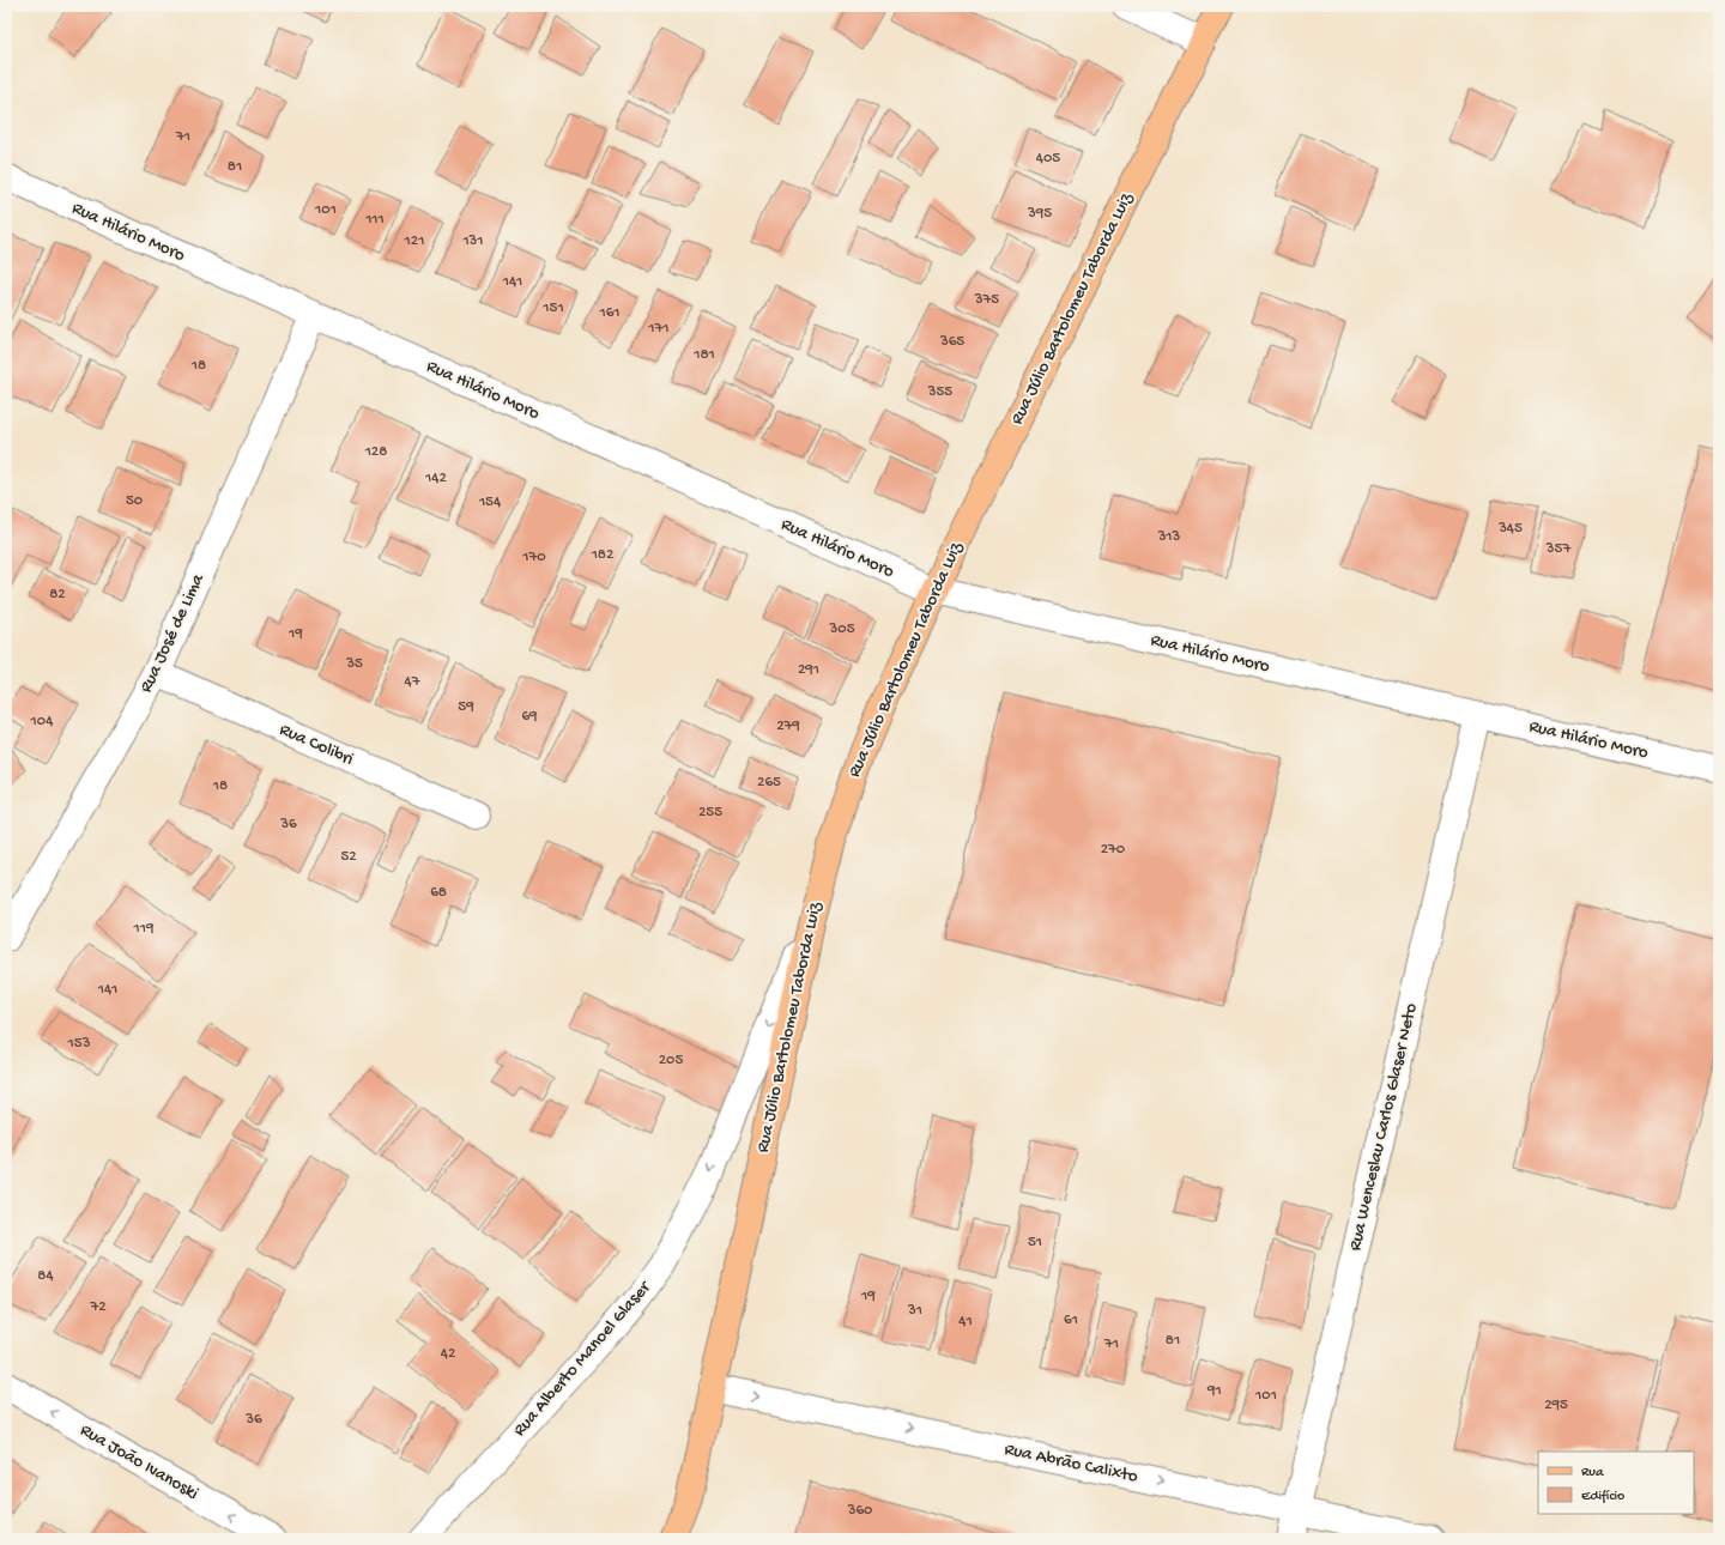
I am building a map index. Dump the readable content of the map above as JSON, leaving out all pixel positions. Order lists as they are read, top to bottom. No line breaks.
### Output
{"streets":{"main road":["Rua Júlio Bartolomeu Taborda Luiz"],"street":["Rua Hilário Moro","Rua José de Lima","Rua Colibri","Rua Wenceslau Carlos Glaser Neto","Rua Alberto Manoel Glaser","Rua João Ivanoski","Rua Abrão Calixto"]},"crossings":[["Rua Hilário Moro","Rua Júlio Bartolomeu Taborda Luiz"],["Rua Hilário Moro","Rua José de Lima"],["Rua Hilário Moro","Rua Wenceslau Carlos Glaser Neto"],["Rua Júlio Bartolomeu Taborda Luiz","Rua Alberto Manoel Glaser"],["Rua Júlio Bartolomeu Taborda Luiz","Rua Abrão Calixto"],["Rua José de Lima","Rua Colibri"],["Rua Wenceslau Carlos Glaser Neto","Rua Abrão Calixto"]],"one_way":["Rua Alberto Manoel Glaser","Rua João Ivanoski","Rua Abrão Calixto"],"house_numbers":["71","405","81","101","395","111","121","131","141","375","151","161","171","365","181","18","355","128","142","50","154","345","313","357","182","170","82","305","19","35","291","47","59","69","104","279","265","18","255","36","270","52","68","119","141","153","205","51","84","19","72","31","61","41","81","71","42","91","101","295","36","360"],"legend":["Rua","Edifício"]}
